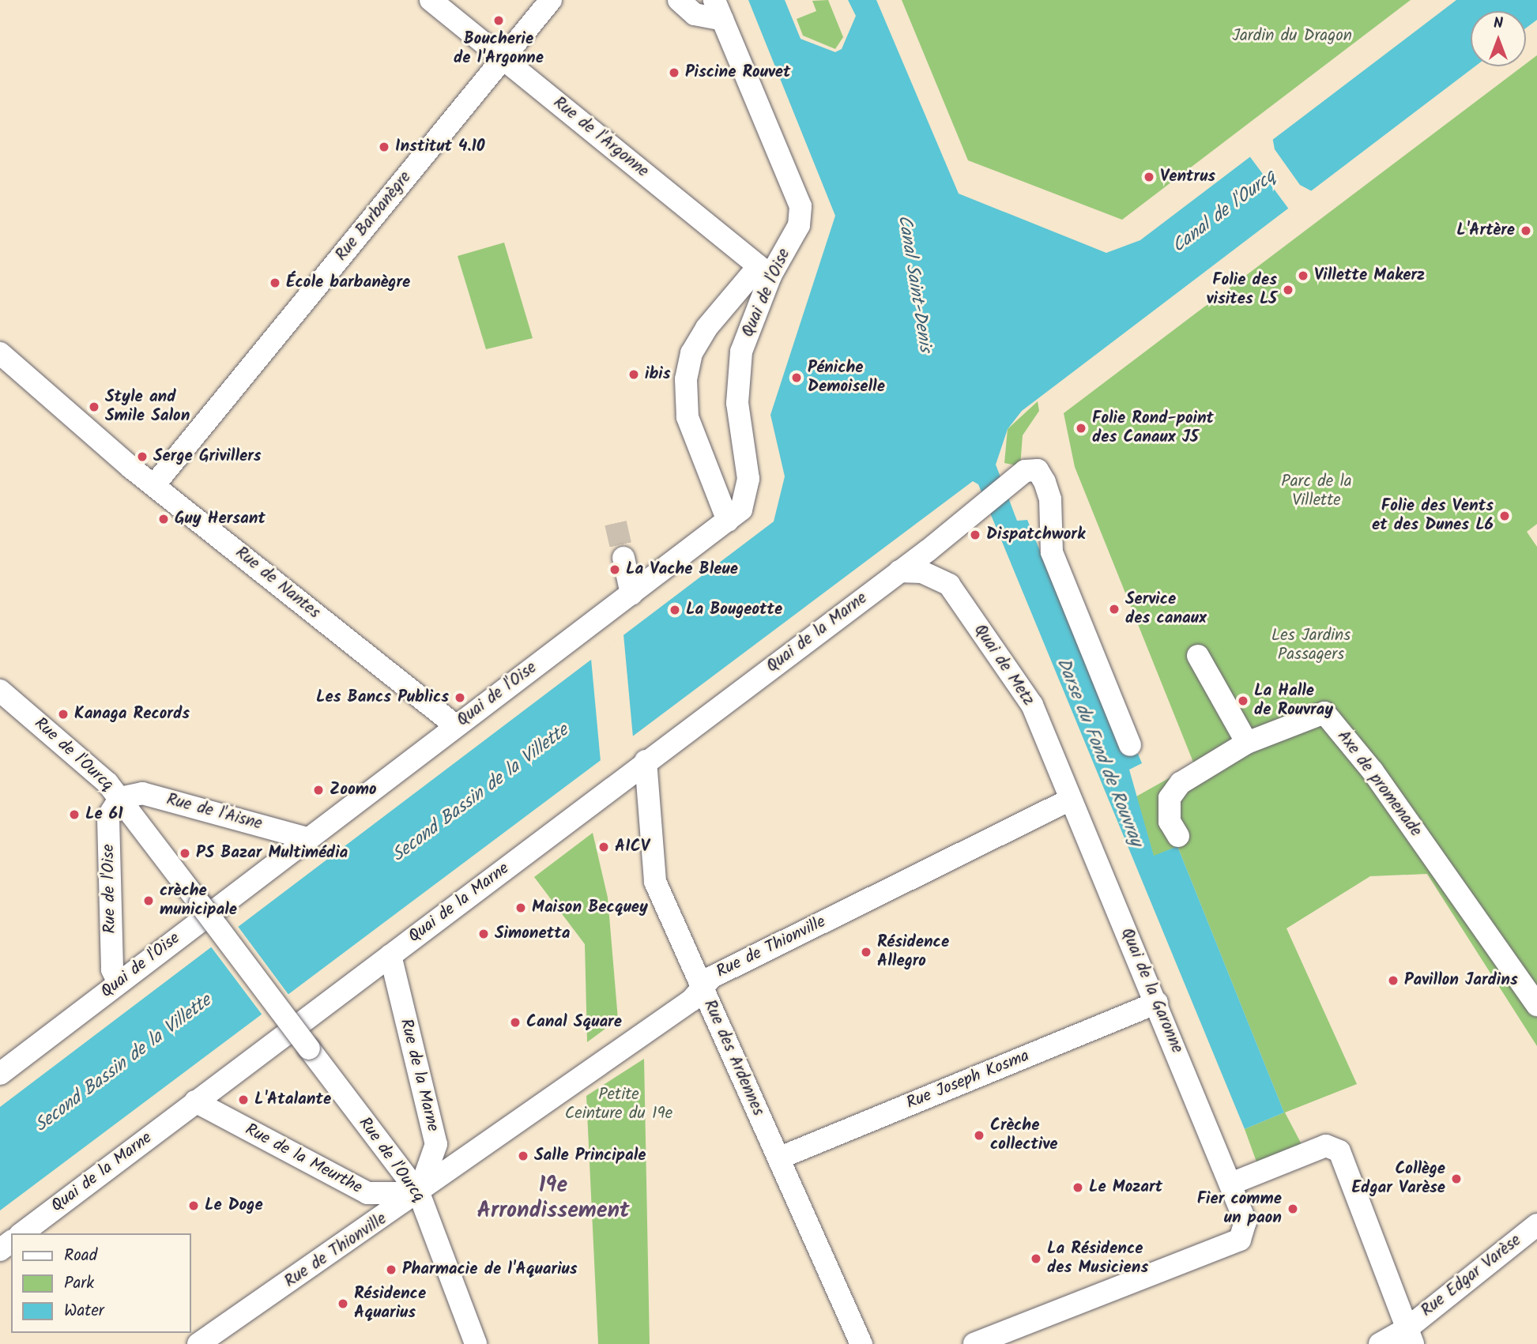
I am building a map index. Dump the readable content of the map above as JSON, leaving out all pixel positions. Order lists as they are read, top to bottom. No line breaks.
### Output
{"streets":{"street":["Rue de l'Argonne","Rue Barbanègre","Quai de l'Oise","Rue de Nantes","Quai de la Marne","Quai de Metz","Rue de l'Ourcq","Axe de promenade","Rue de l'Aisne","Rue de l'Oise","Rue de Thionville","Quai de la Garonne","Rue des Ardennes","Rue de la Marne","Rue Joseph Kosma","Rue de la Meurthe","Rue Edgar Varèse"]},"crossings":[["Rue de l'Argonne","Rue Barbanègre"],["Rue de l'Argonne","Quai de l'Oise"],["Rue Barbanègre","Rue de Nantes"],["Quai de l'Oise","Rue de Nantes"],["Quai de l'Oise","Rue de l'Aisne"],["Quai de l'Oise","Rue de l'Oise"],["Quai de la Marne","Quai de Metz"],["Quai de la Marne","Rue des Ardennes"],["Quai de la Marne","Rue de la Marne"],["Quai de la Marne","Rue de la Meurthe"],["Quai de Metz","Rue de Thionville"],["Quai de Metz","Quai de la Garonne"],["Rue de l'Ourcq","Rue de l'Aisne"],["Rue de l'Ourcq","Rue de l'Oise"],["Rue de l'Ourcq","Rue de Thionville"],["Rue de l'Ourcq","Rue de la Marne"],["Rue de l'Ourcq","Rue de la Meurthe"],["Rue de l'Aisne","Rue de l'Oise"],["Rue de Thionville","Quai de la Garonne"],["Rue de Thionville","Rue des Ardennes"],["Rue de Thionville","Rue de la Marne"],["Rue de Thionville","Rue de la Meurthe"],["Quai de la Garonne","Rue Joseph Kosma"],["Rue des Ardennes","Rue Joseph Kosma"],["Rue de la Marne","Rue de la Meurthe"]],"districts":["19e Arrondissement"],"water":["Canal de l'Ourcq","Canal Saint-Denis","Darse du Fond de Rouvray","Second Bassin de la Villette"],"parks":["Jardin du Dragon","Parc de la Villette","Les Jardins Passagers","Petite Ceinture du 19e"],"places":["Boucherie de l'Argonne","Piscine Rouvet","Institut 4.10","Ventrus","L'Artère","Villette Makerz","École barbanègre","Folie des visites L5","ibis","Péniche Demoiselle","Style and Smile Salon","Folie Rond-point des Canaux J5","Serge Grivillers","Folie des Vents et des Dunes L6","Guy Hersant","Dispatchwork","La Vache Bleue","Service des canaux","La Bougeotte","Les Bancs Publics","La Halle de Rouvray","Kanaga Records","Zoomo","Le 61","AICV","PS Bazar Multimédia","crèche municipale","Maison Becquey","Simonetta","Résidence Allegro","Pavillon Jardins","Canal Square","L'Atalante","Crèche collective","Salle Principale","Collège Edgar Varèse","Le Mozart","Le Doge","Fier comme un paon","La Résidence des Musiciens","Pharmacie de l'Aquarius","Résidence Aquarius"],"legend":["Road","Park","Water"],"north":"top"}
